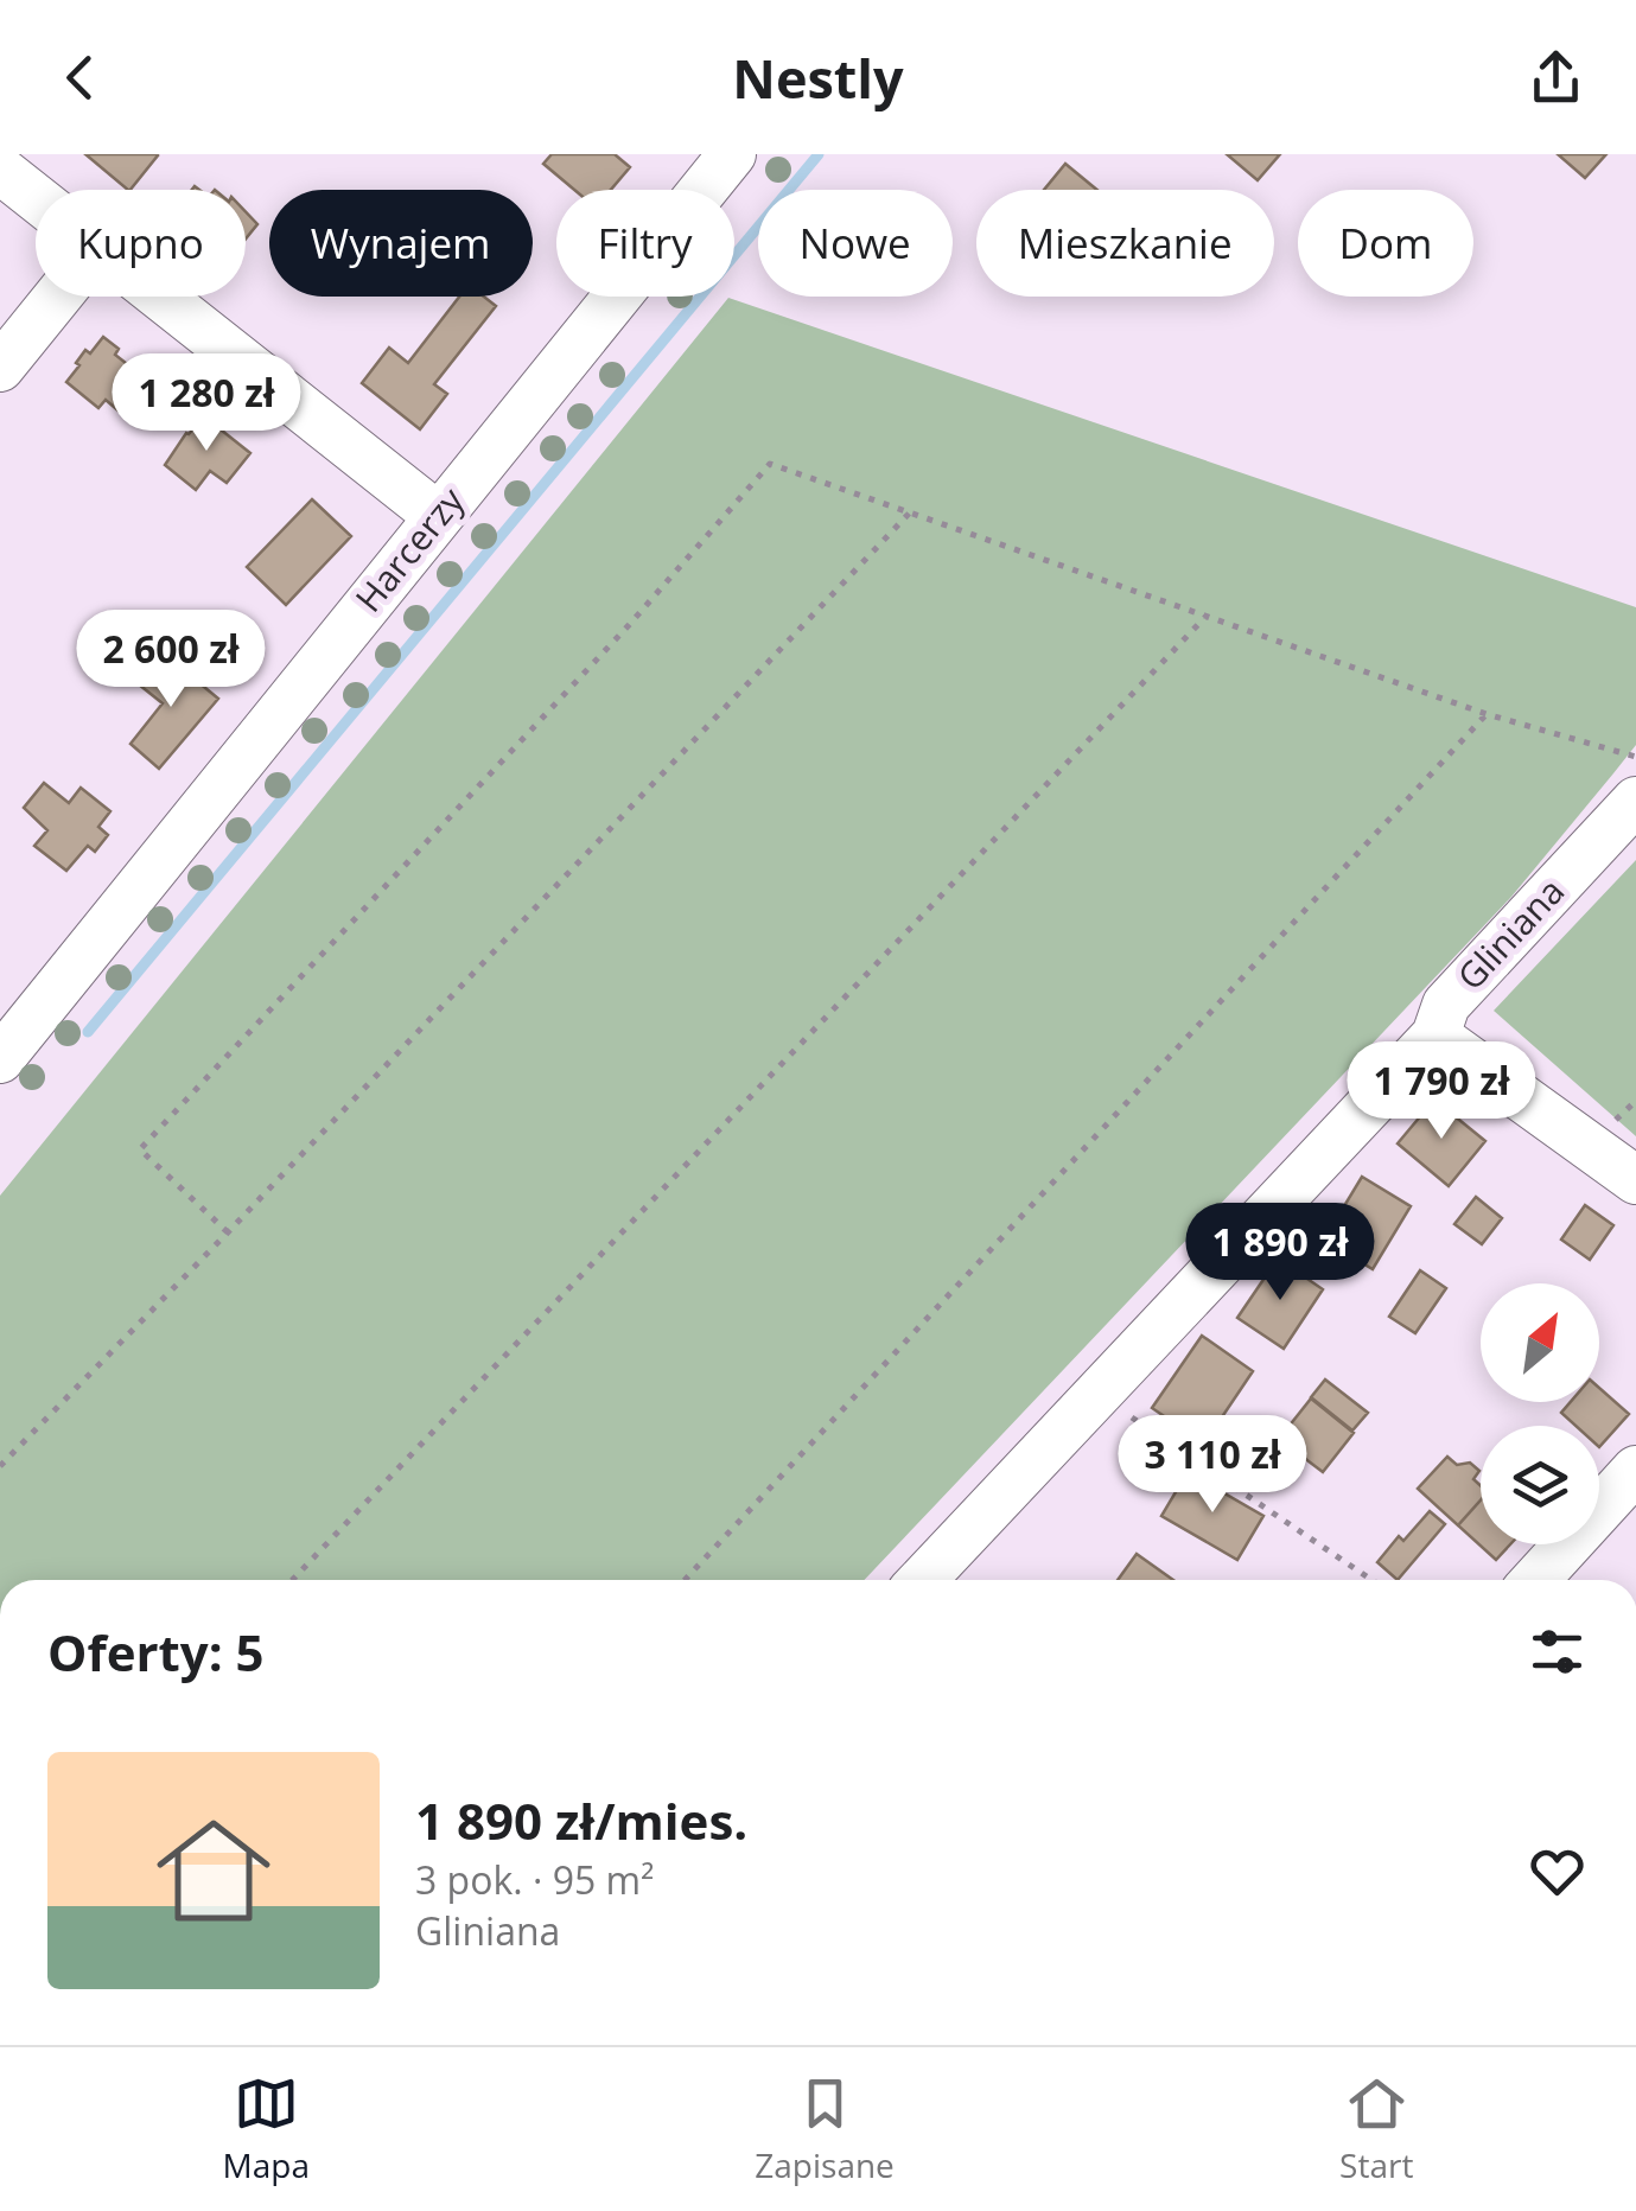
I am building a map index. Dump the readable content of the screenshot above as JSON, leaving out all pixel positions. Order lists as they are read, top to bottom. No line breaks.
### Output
{"streets":{"street":["Harcerzy","Gliniana"]},"north":"top right","page":{"header":"Nestly","chip":["Kupno","Wynajem","Filtry","Nowe","Mieszkanie","Dom"],"price":["1 280 zł","2 600 zł","1 790 zł","1 890 zł","3 110 zł"],"heading":"Oferty: 5","list":[{"name":"1 890 zł/mies.","note":"3 pok. · 95 m² · Gliniana"}],"tabs":["Mapa","Zapisane","Start"]}}
